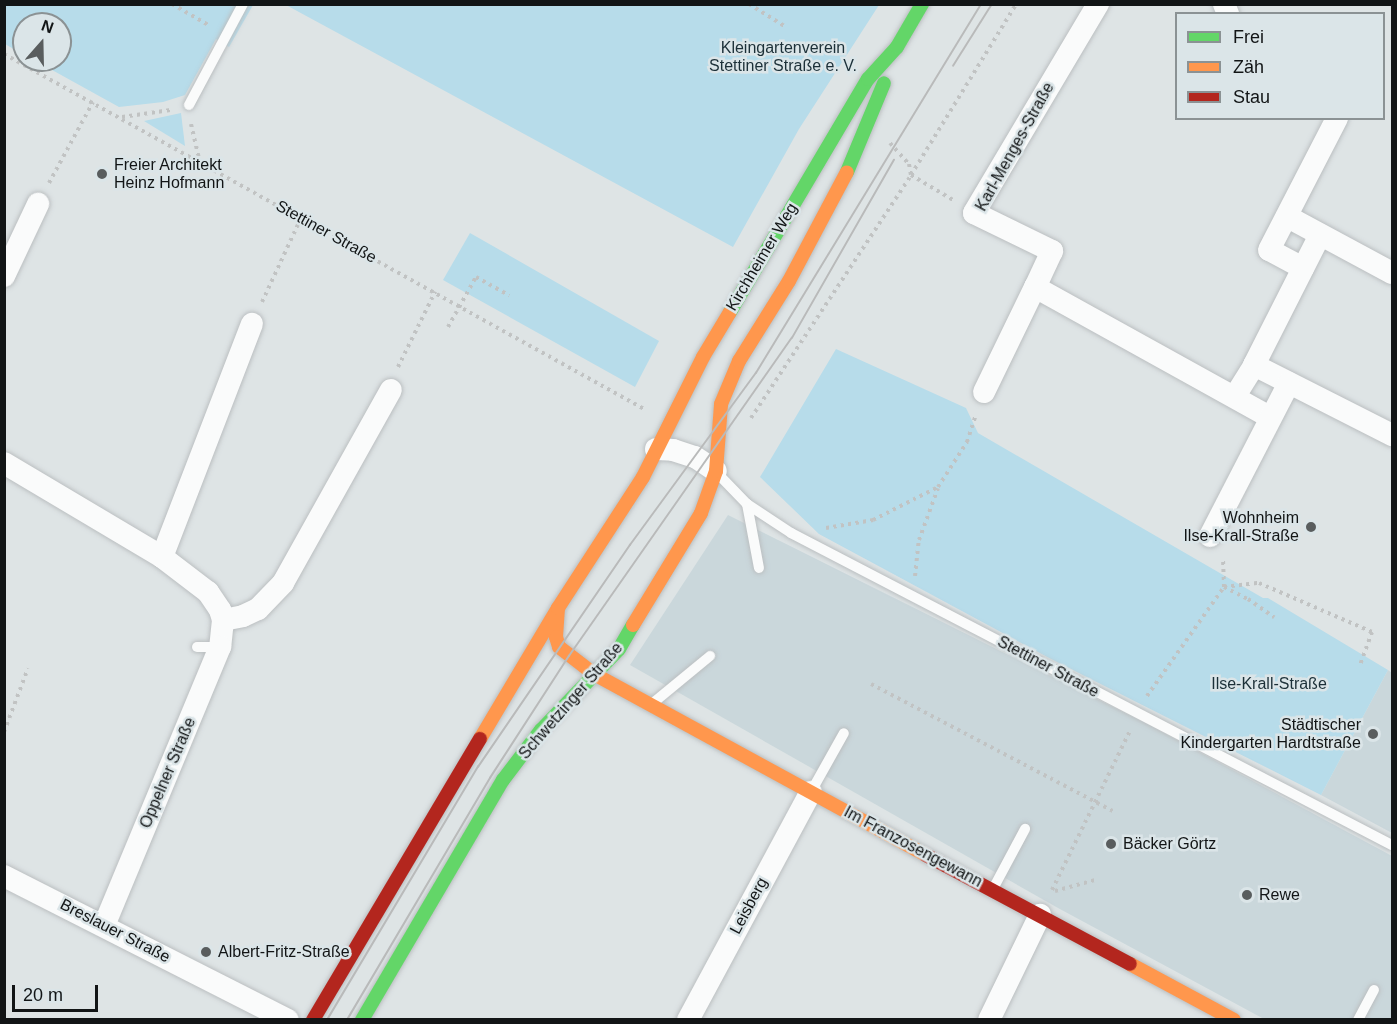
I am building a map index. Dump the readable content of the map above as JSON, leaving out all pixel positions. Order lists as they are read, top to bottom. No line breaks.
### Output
{"streets":{"street":["Karl-Menges-Straße","Kirchheimer Weg","Schwetzinger Straße","Oppelner Straße","Im Franzosengewann","Leisberg","Breslauer Straße"],"lane":["Stettiner Straße"]},"crossings":[["Stettiner Straße","Kirchheimer Weg"],["Stettiner Straße","Schwetzinger Straße"],["Kirchheimer Weg","Schwetzinger Straße"],["Kirchheimer Weg","Im Franzosengewann"],["Schwetzinger Straße","Im Franzosengewann"],["Oppelner Straße","Breslauer Straße"],["Im Franzosengewann","Leisberg"]],"parks":["Kleingartenverein Stettiner Straße e. V.","Ilse-Krall-Straße"],"places":["Freier Architekt Heinz Hofmann","Wohnheim Ilse-Krall-Straße","Städtischer Kindergarten Hardtstraße","Bäcker Görtz","Rewe","Albert-Fritz-Straße"],"legend":["Frei","Zäh","Stau"],"scale_bar":"20 m","north":"top"}
